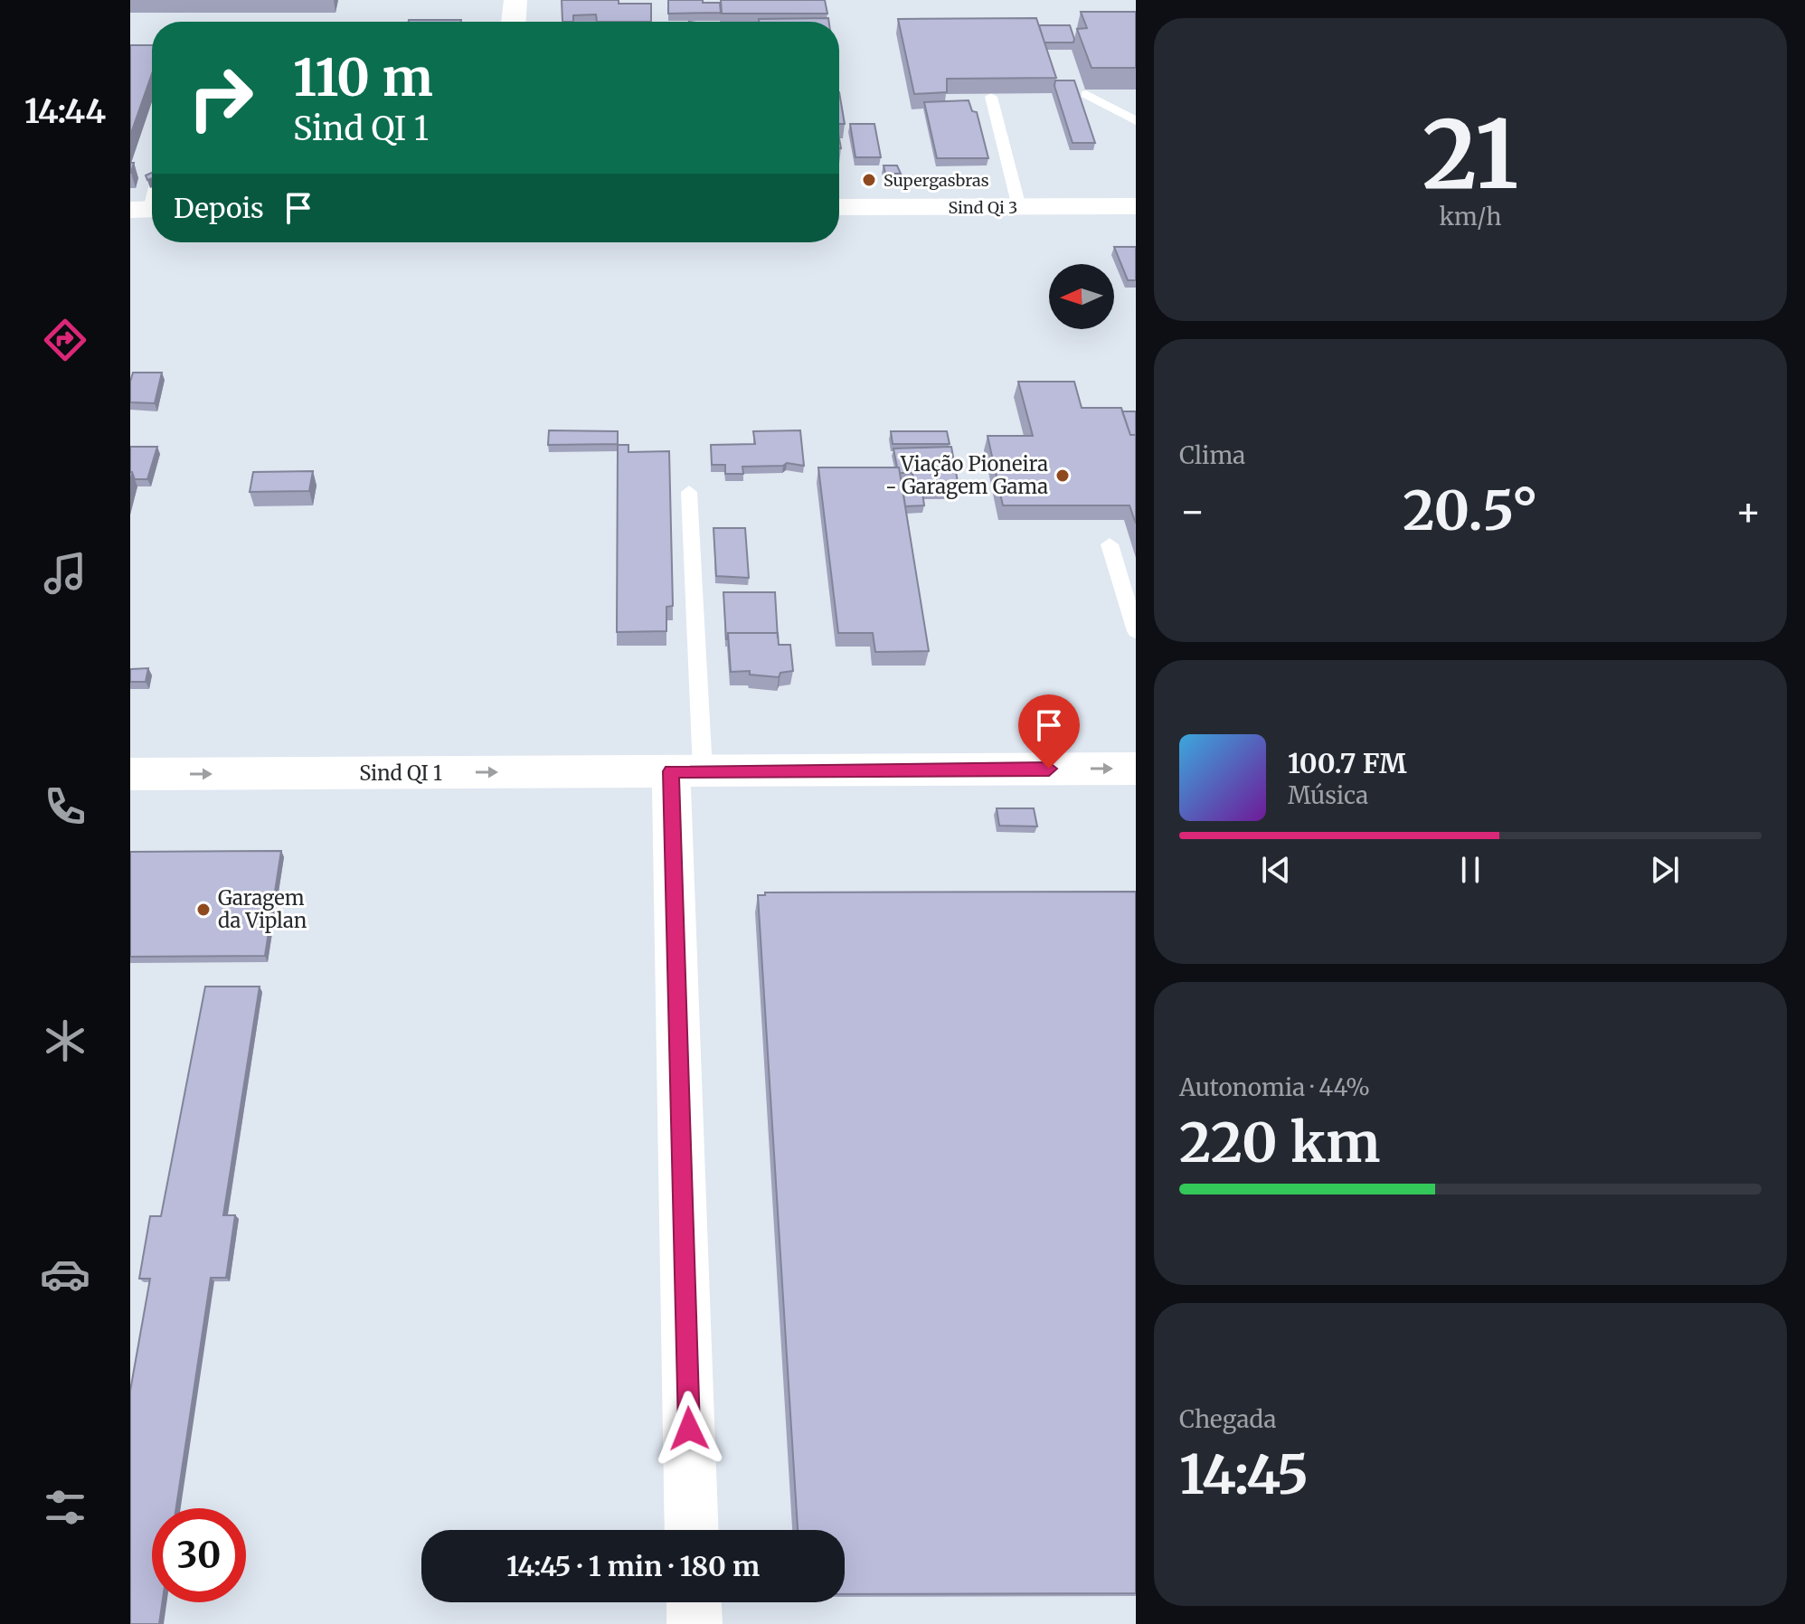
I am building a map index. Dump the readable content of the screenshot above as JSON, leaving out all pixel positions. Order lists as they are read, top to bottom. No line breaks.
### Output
{"streets":{"street":["Sind Qi 3","Sind QI 1"]},"one_way":["Sind QI 1"],"places":["Supergasbras","Viação Pioneira - Garagem Gama","Garagem da Viplan"],"north":"left","page":{"tabs":"14:44","tile":[["21","km/h"],"Clima",["Autonomia · 44%","220 km"],["Chegada","14:45"]],"turn":["110 m","Sind QI 1"],"then":"Depois","heat":["−","20.5°","+"],"song":["100.7 FM","Música"],"limit":"30","trip":"14:45 · 1 min · 180 m"}}
